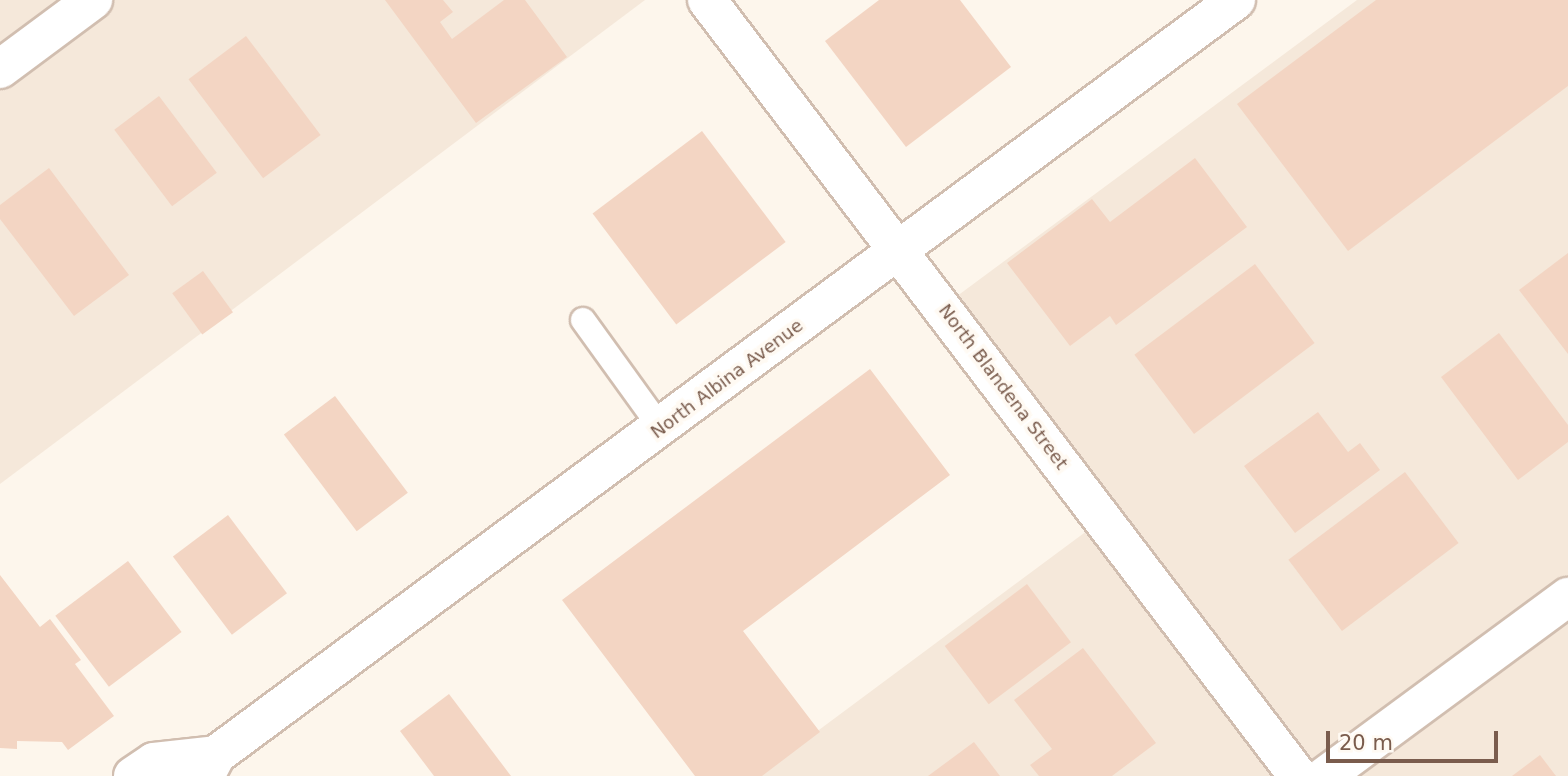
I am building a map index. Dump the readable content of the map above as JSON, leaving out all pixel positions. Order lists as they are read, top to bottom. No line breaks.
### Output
{"streets":{"street":["North Albina Avenue","North Blandena Street"]},"crossings":[["North Albina Avenue","North Blandena Street"]],"scale_bar":"20 m"}
